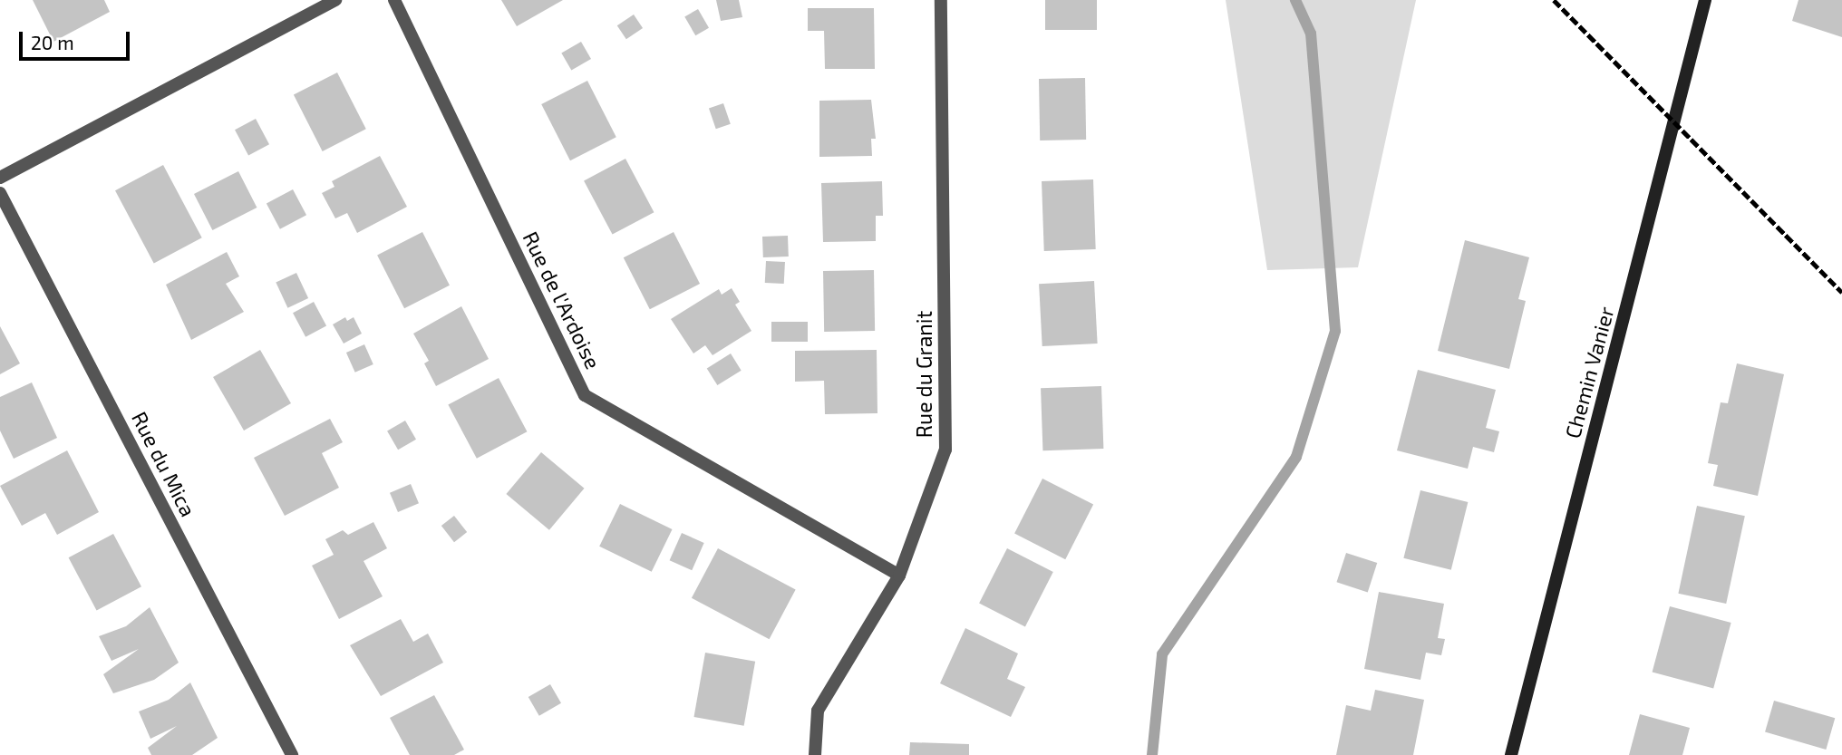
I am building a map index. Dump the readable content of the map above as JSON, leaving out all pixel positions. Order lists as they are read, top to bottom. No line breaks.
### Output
{"streets":{"street":["Rue de l'Ardoise","Chemin Vanier","Rue du Granit","Rue du Mica"]},"crossings":[["Rue de l'Ardoise","Rue du Granit"]],"scale_bar":"20 m"}
